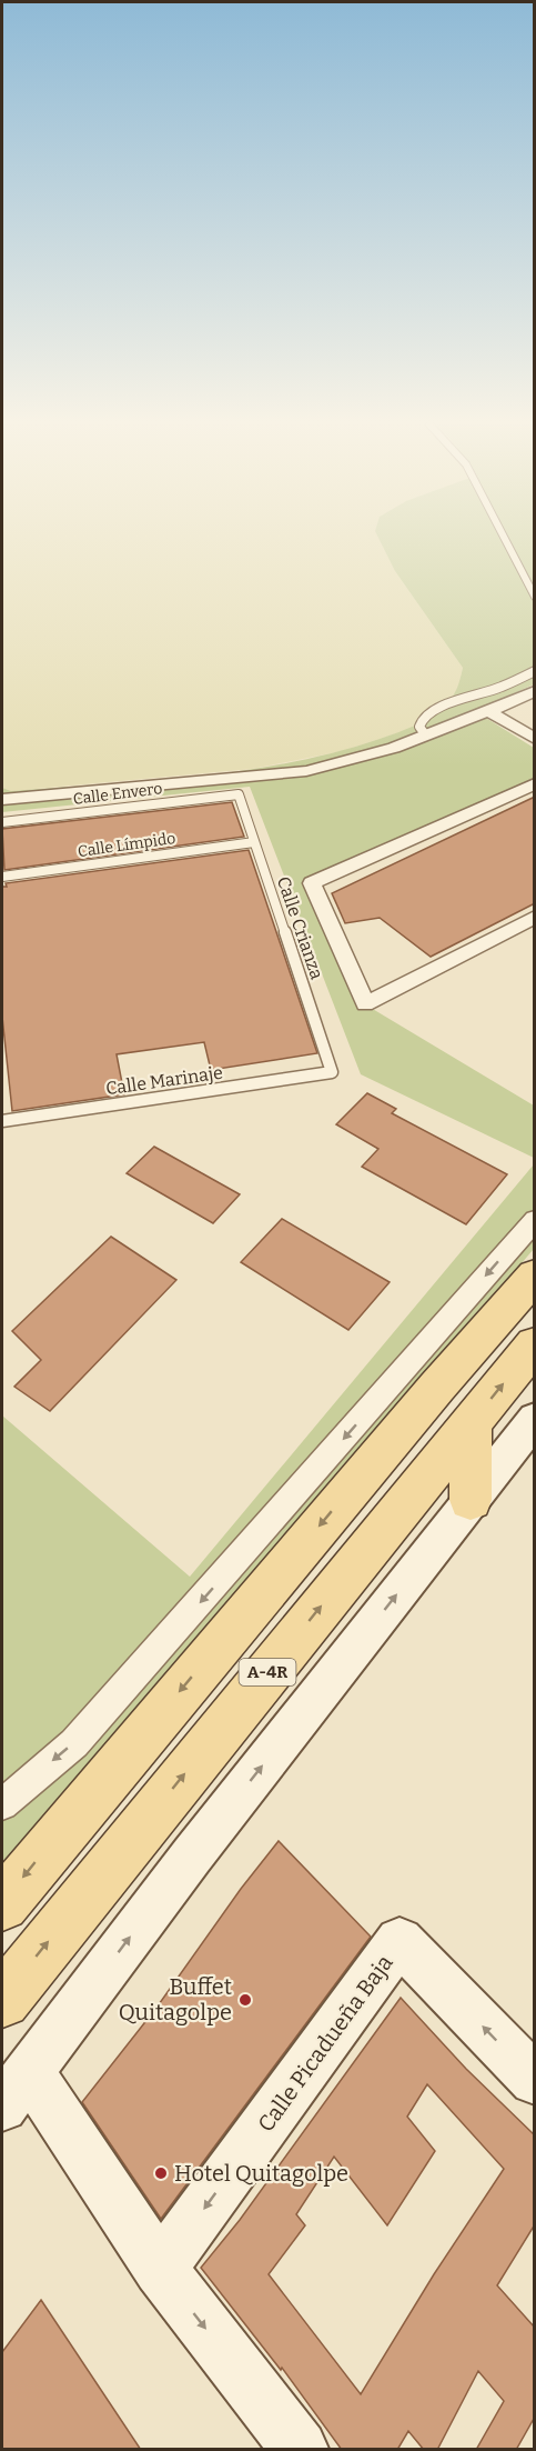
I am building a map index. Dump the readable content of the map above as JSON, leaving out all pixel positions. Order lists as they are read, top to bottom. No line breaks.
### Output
{"streets":{"main road":["A-4R"],"street":["Calle Picadueña Baja"],"lane":["Calle Envero","Calle Límpido","Calle Crianza","Calle Marinaje"]},"crossings":[["Calle Envero","Calle Crianza"],["Calle Límpido","Calle Crianza"],["Calle Crianza","Calle Marinaje"]],"places":["Buffet Quitagolpe","Hotel Quitagolpe"]}
